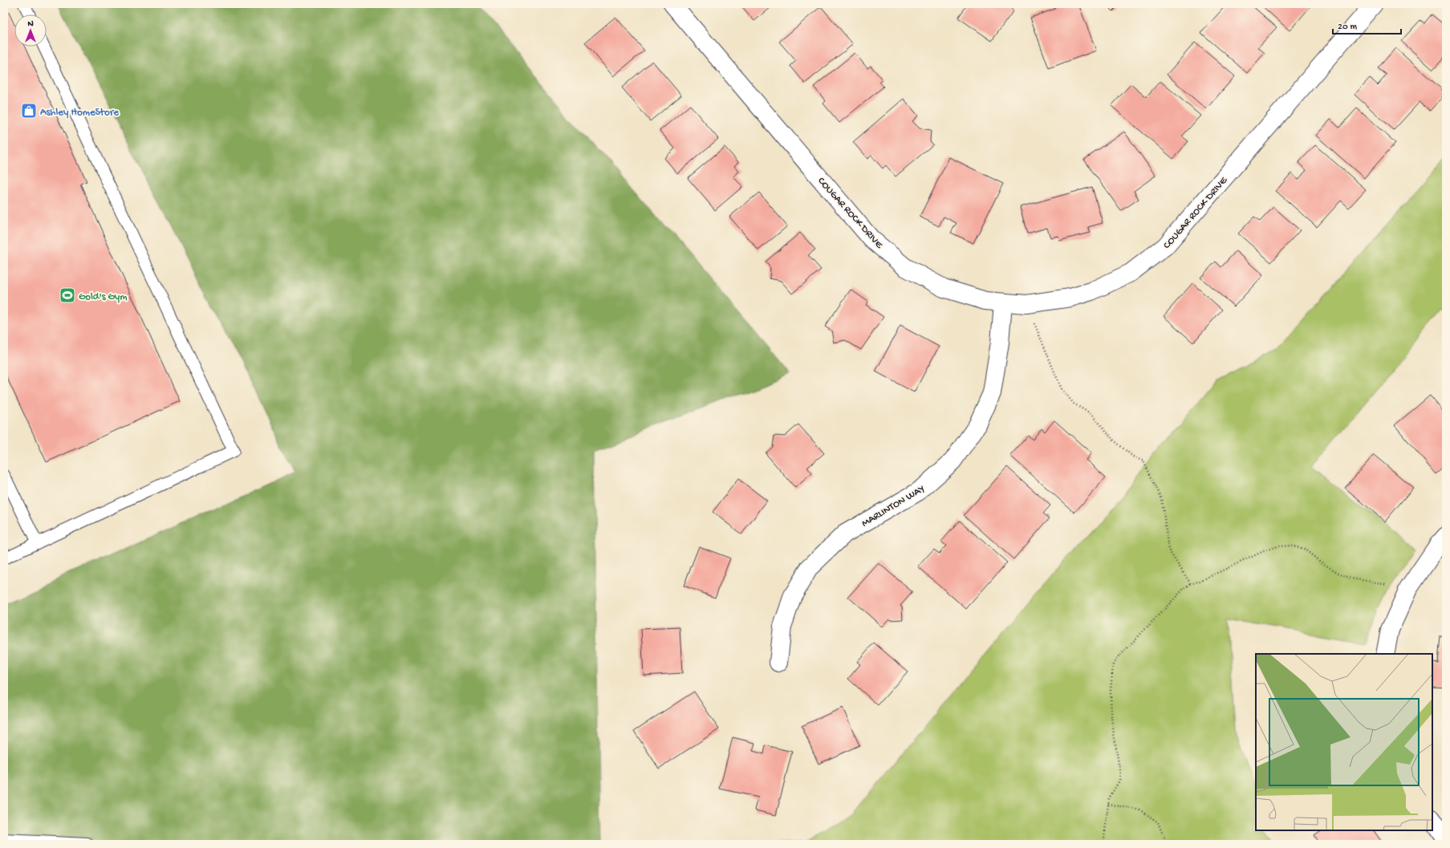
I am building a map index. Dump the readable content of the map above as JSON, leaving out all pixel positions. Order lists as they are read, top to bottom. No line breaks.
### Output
{"streets":{"street":["COUGAR ROCK DRIVE","MARLINTON WAY"]},"crossings":[["COUGAR ROCK DRIVE","MARLINTON WAY"]],"places":{"shop":["Ashley HomeStore"],"sports":["Gold's Gym"]},"scale_bar":"20 m","north":"top"}
